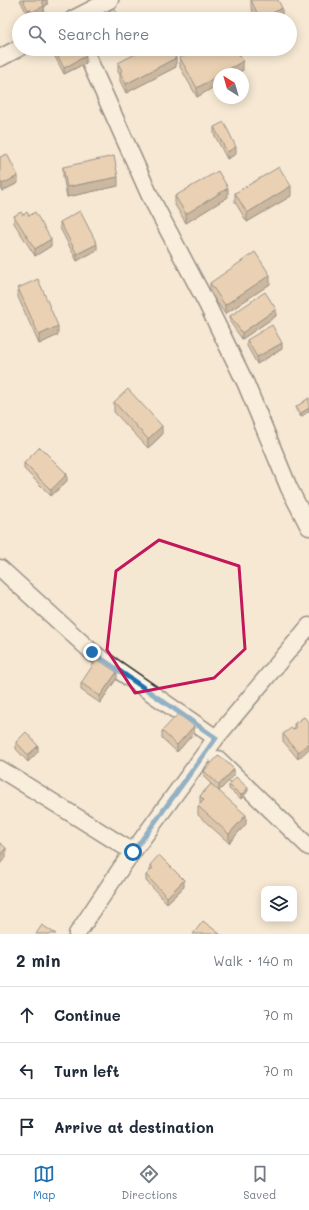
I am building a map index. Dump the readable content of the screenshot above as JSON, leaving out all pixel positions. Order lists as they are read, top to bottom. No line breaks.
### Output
{"north":"top left","page":{"search":"Search here","heading":["2 min","Walk · 140 m"],"list":[["Continue","70 m"],["Turn left","70 m"],"Arrive at destination"],"nav":["Map","Directions","Saved"]}}
